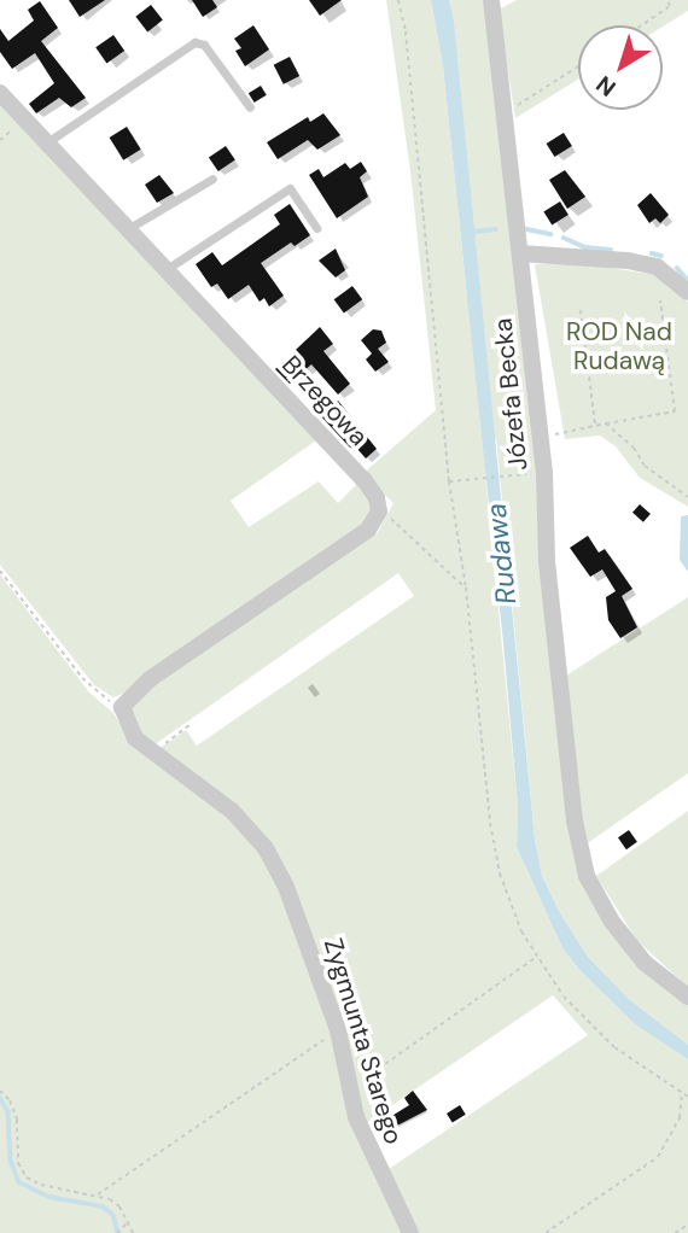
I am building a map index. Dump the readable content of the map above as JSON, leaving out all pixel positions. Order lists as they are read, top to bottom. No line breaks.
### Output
{"streets":{"street":["Józefa Becka","Brzegowa","Zygmunta Starego"]},"water":["Rudawa"],"parks":["ROD Nad Rudawą"],"north":"bottom left"}
